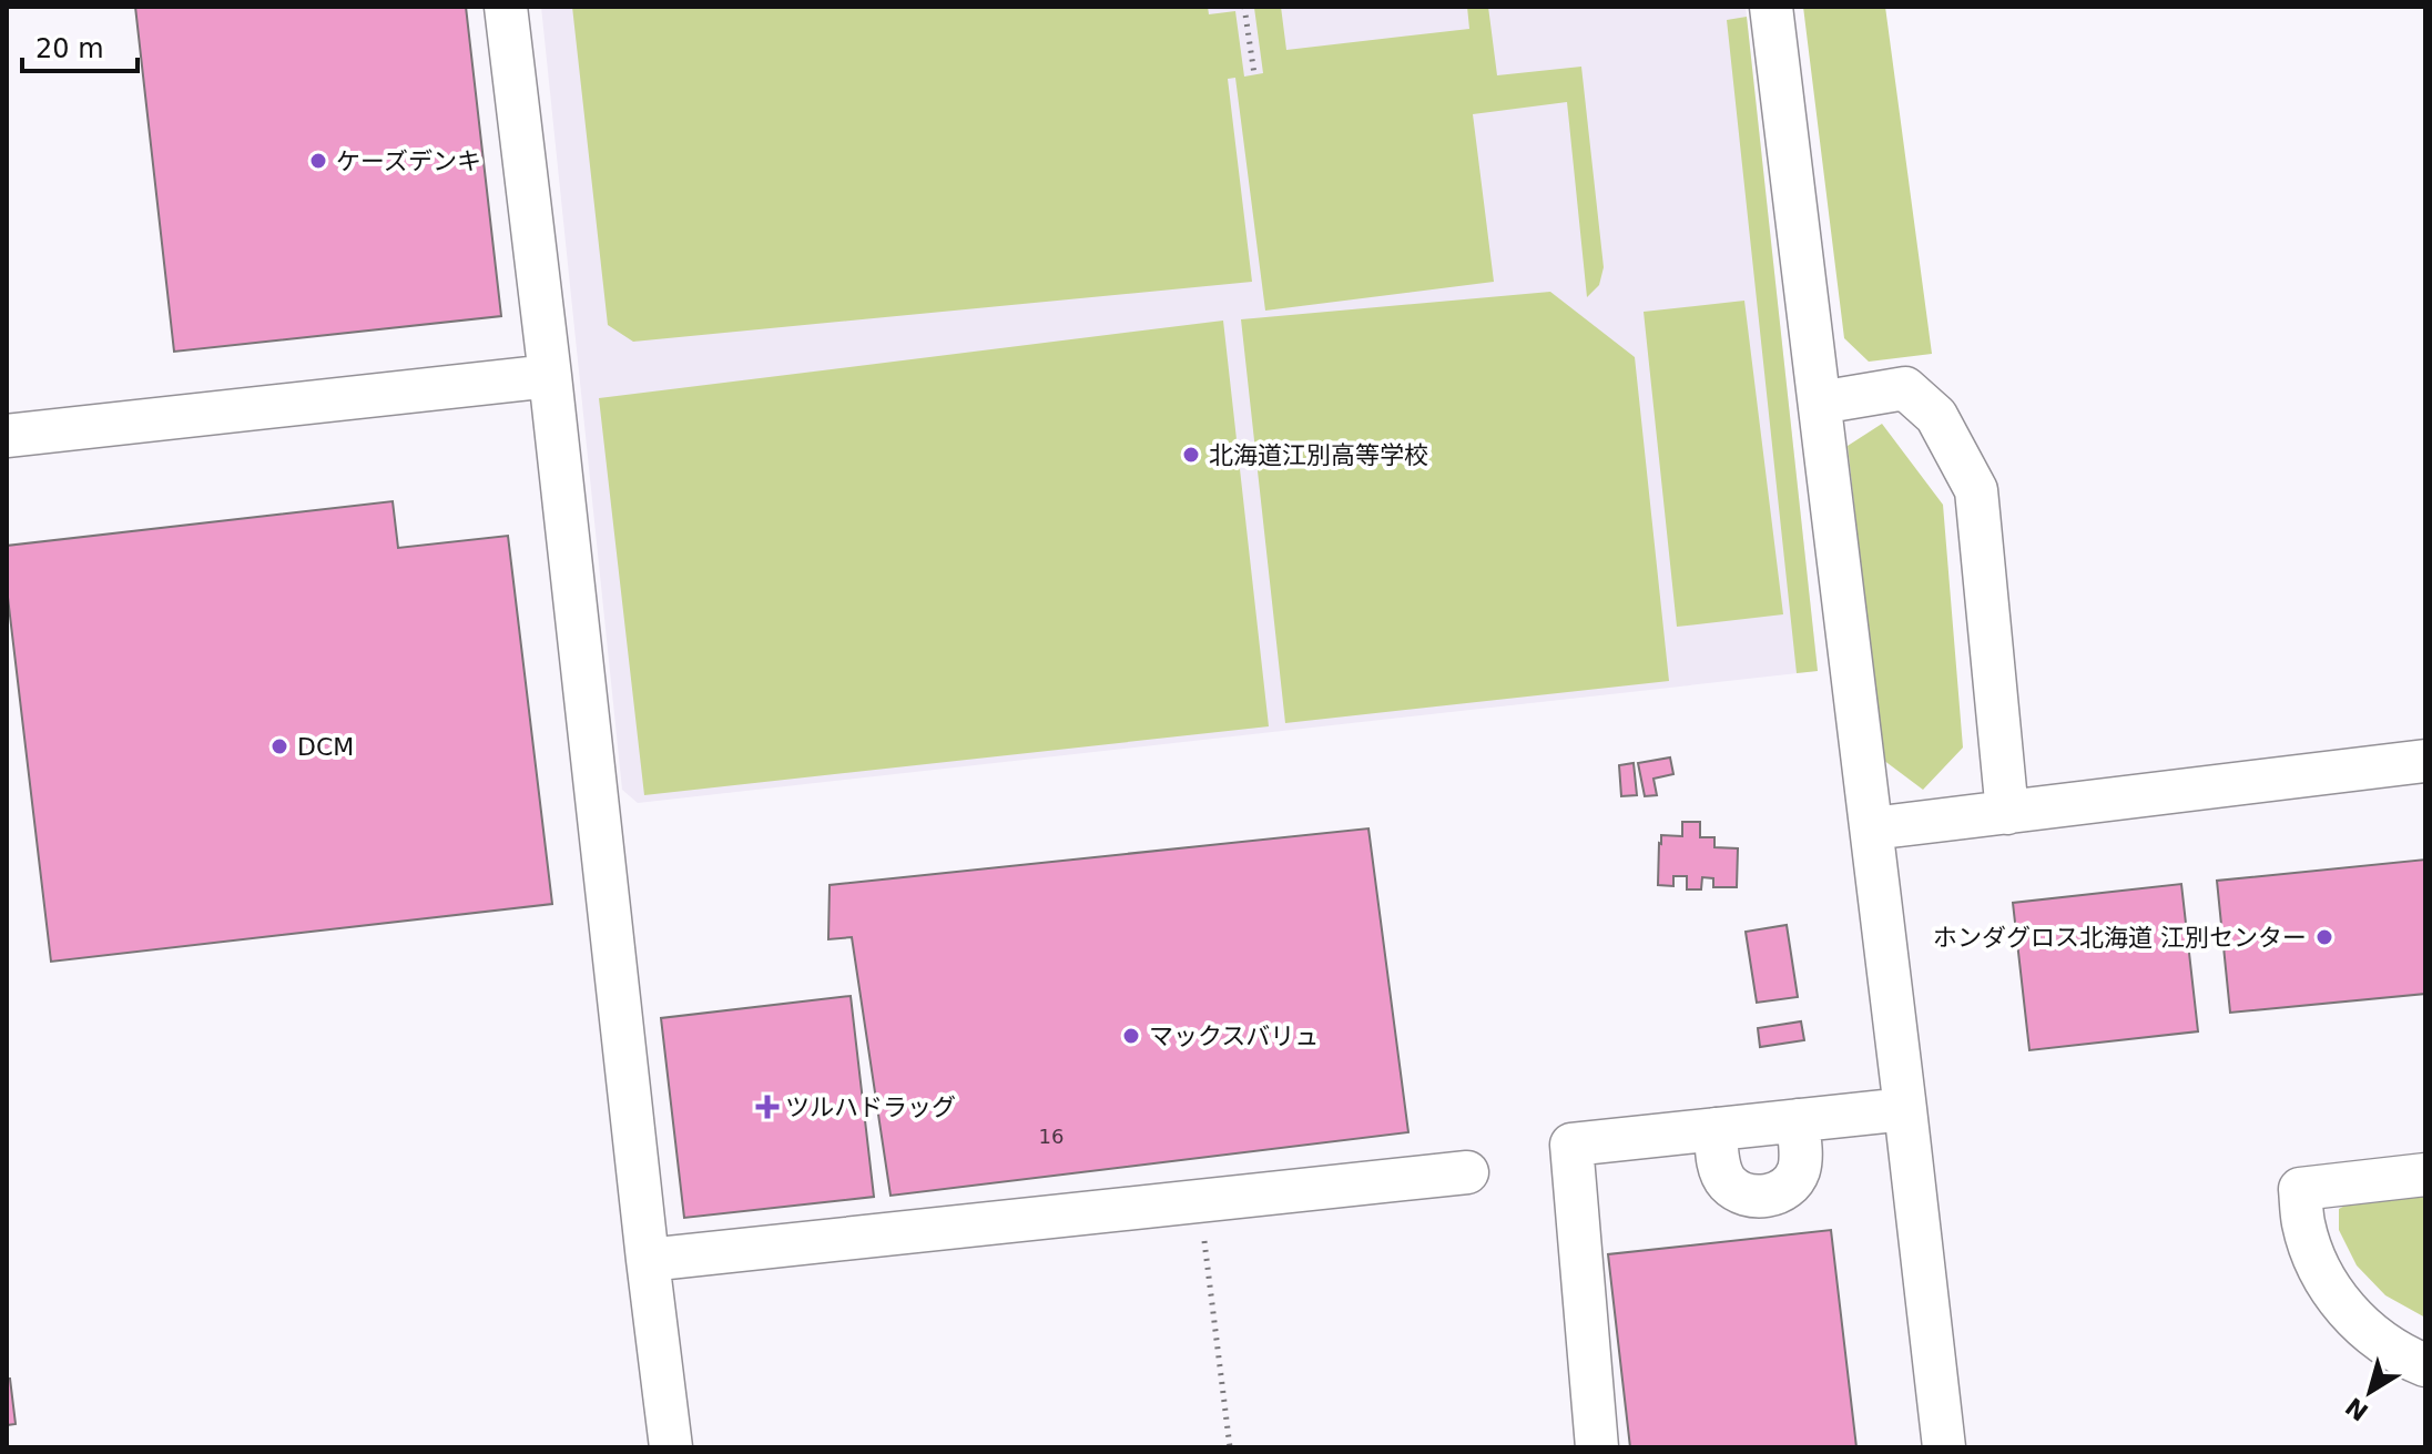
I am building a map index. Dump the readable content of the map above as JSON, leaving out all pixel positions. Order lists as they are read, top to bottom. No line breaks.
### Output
{"places":{"other":["ケーズデンキ","北海道江別高等学校","DCM","ホンダグロス北海道 江別センター","マックスバリュ"],"health":["ツルハドラッグ"]},"house_numbers":["16"],"scale_bar":"20 m","north":"bottom left"}
